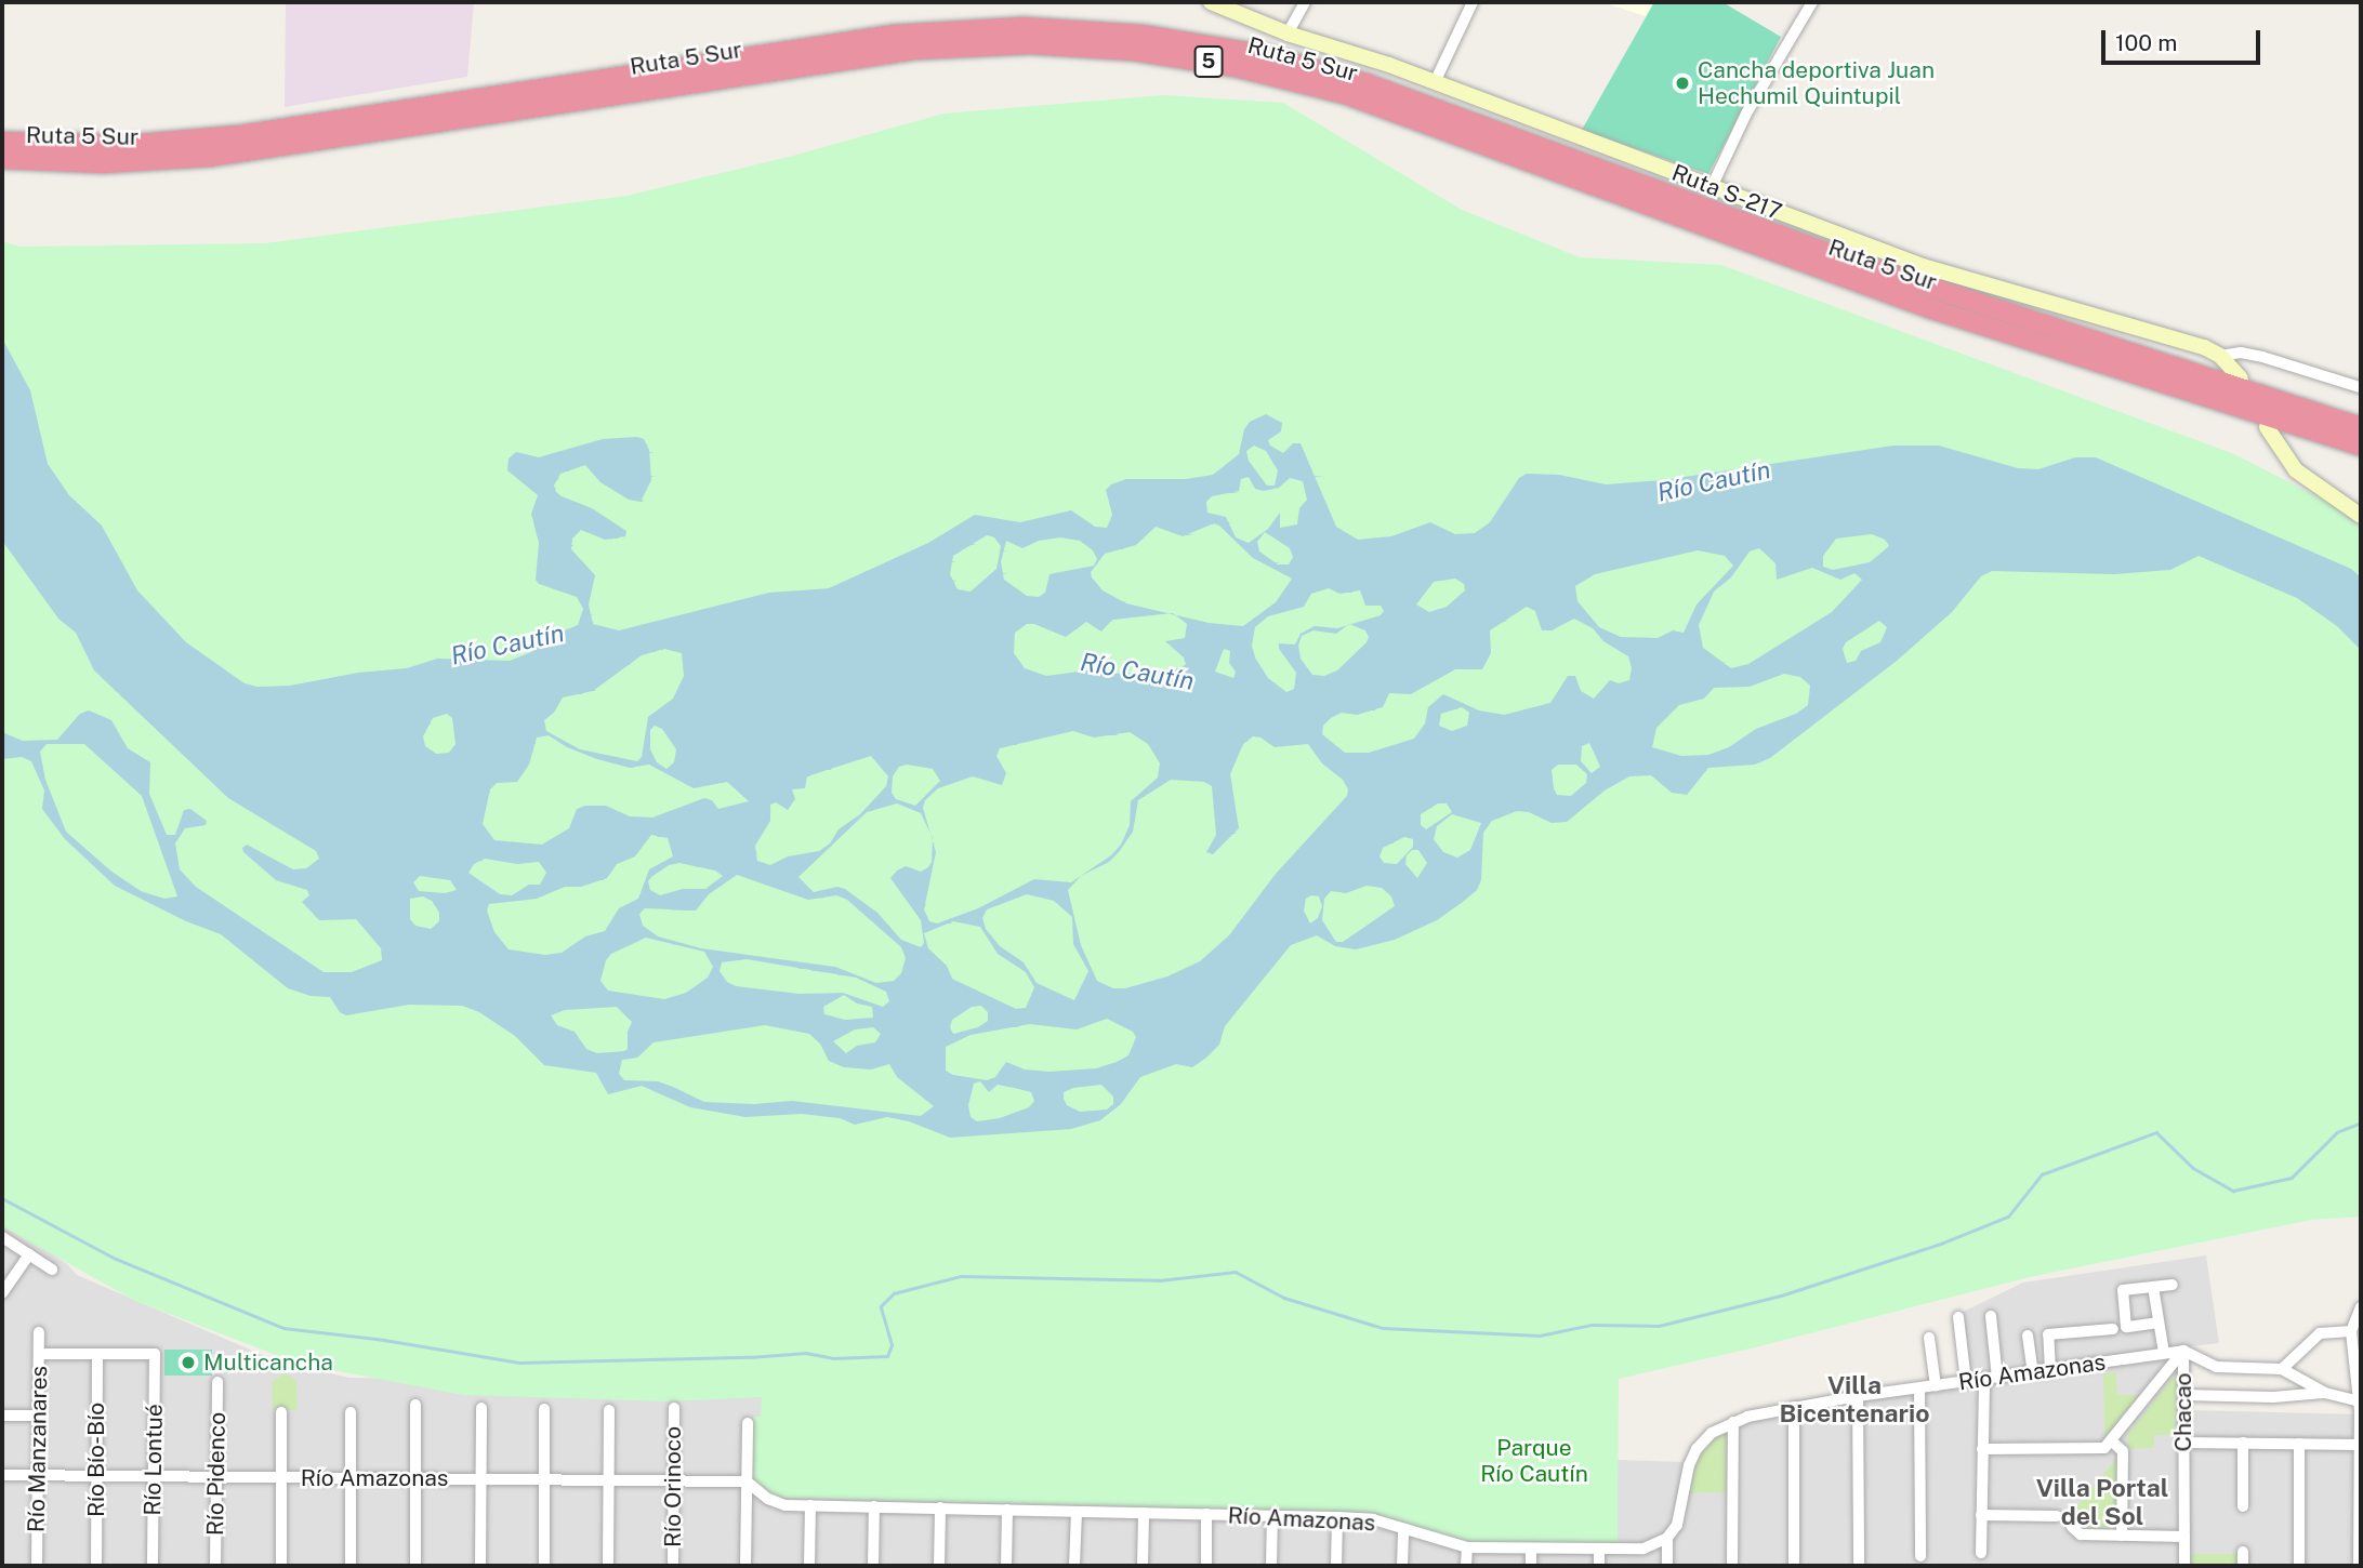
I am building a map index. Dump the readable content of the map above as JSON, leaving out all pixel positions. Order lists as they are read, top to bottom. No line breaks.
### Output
{"streets":{"highway":["Ruta 5 Sur","5"],"main road":["Ruta S-217"],"street":["Río Amazonas","Chacao","Río Manzanares","Río Bío-Bío","Río Lontué","Río Pidenco","Río Orinoco"]},"crossings":[["Río Amazonas","Chacao"],["Río Amazonas","Río Manzanares"],["Río Amazonas","Río Bío-Bío"],["Río Amazonas","Río Lontué"],["Río Amazonas","Río Pidenco"],["Río Amazonas","Río Orinoco"],["Río Bío-Bío","Río Lontué"]],"districts":["Villa Bicentenario","Villa Portal del Sol"],"water":["Río Cautín"],"parks":["Parque Río Cautín"],"places":["Cancha deportiva Juan Hechumil Quintupil","Multicancha"],"scale_bar":"100 m"}
